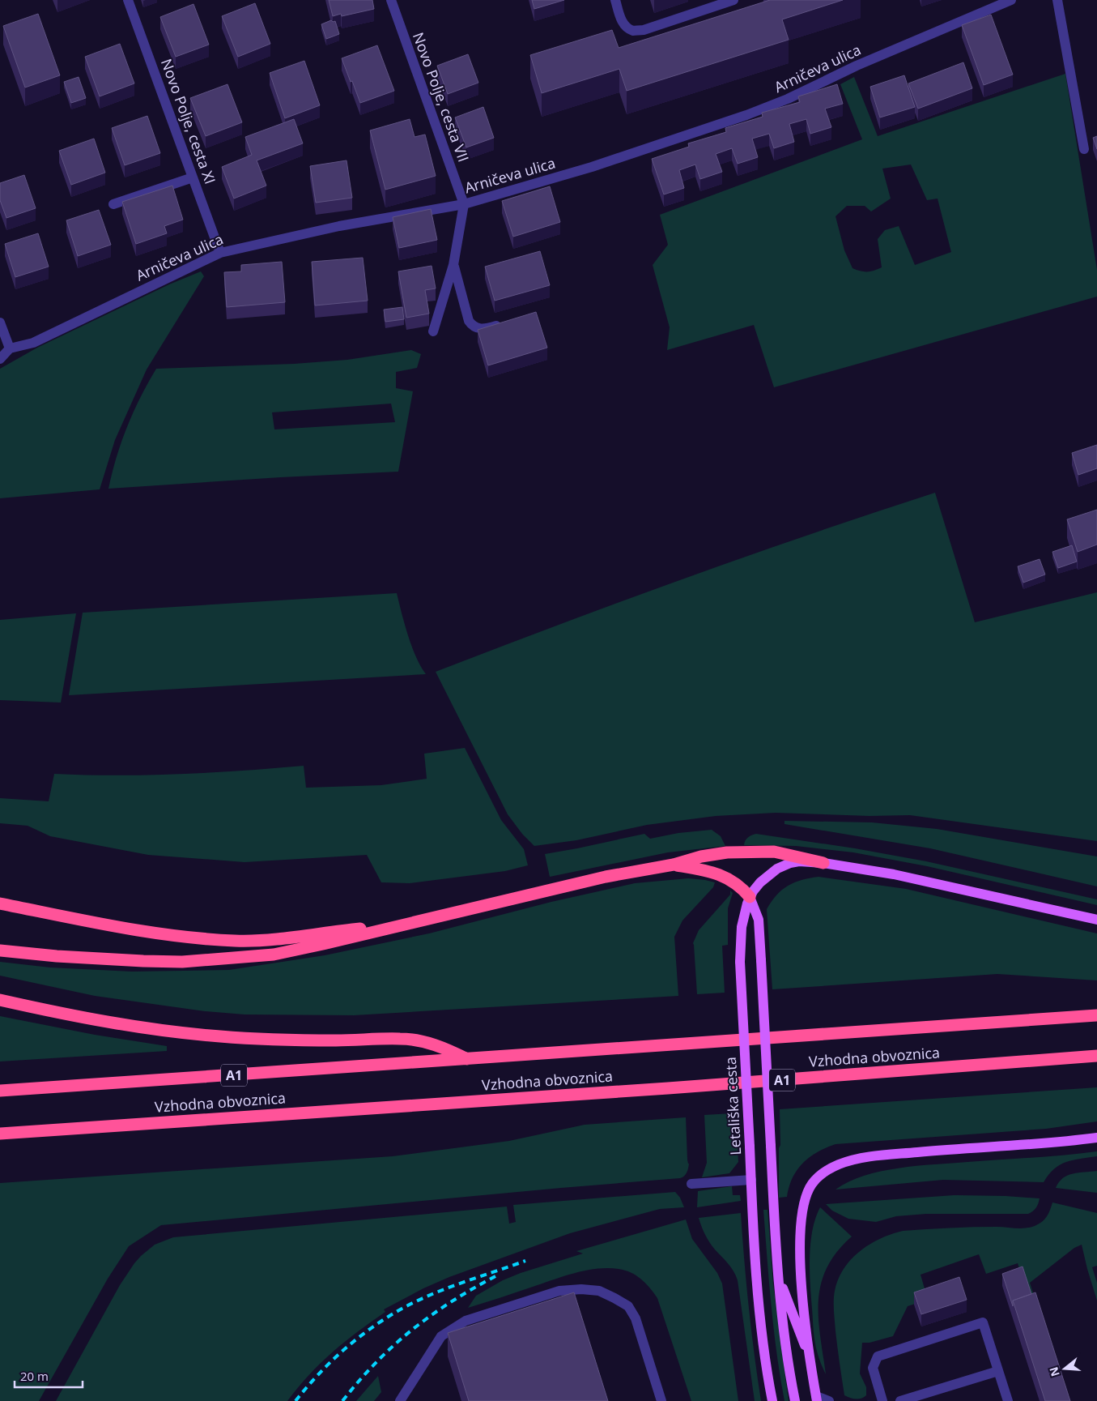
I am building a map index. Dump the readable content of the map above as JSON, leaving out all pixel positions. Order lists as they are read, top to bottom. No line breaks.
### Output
{"streets":{"highway":["Vzhodna obvoznica","A1"],"main road":["Letališka cesta"],"street":["Arničeva ulica","Novo Polje, cesta VII","Novo Polje, cesta XI"]},"crossings":[["Arničeva ulica","Novo Polje, cesta VII"],["Arničeva ulica","Novo Polje, cesta XI"]],"scale_bar":"20 m","north":"left"}
